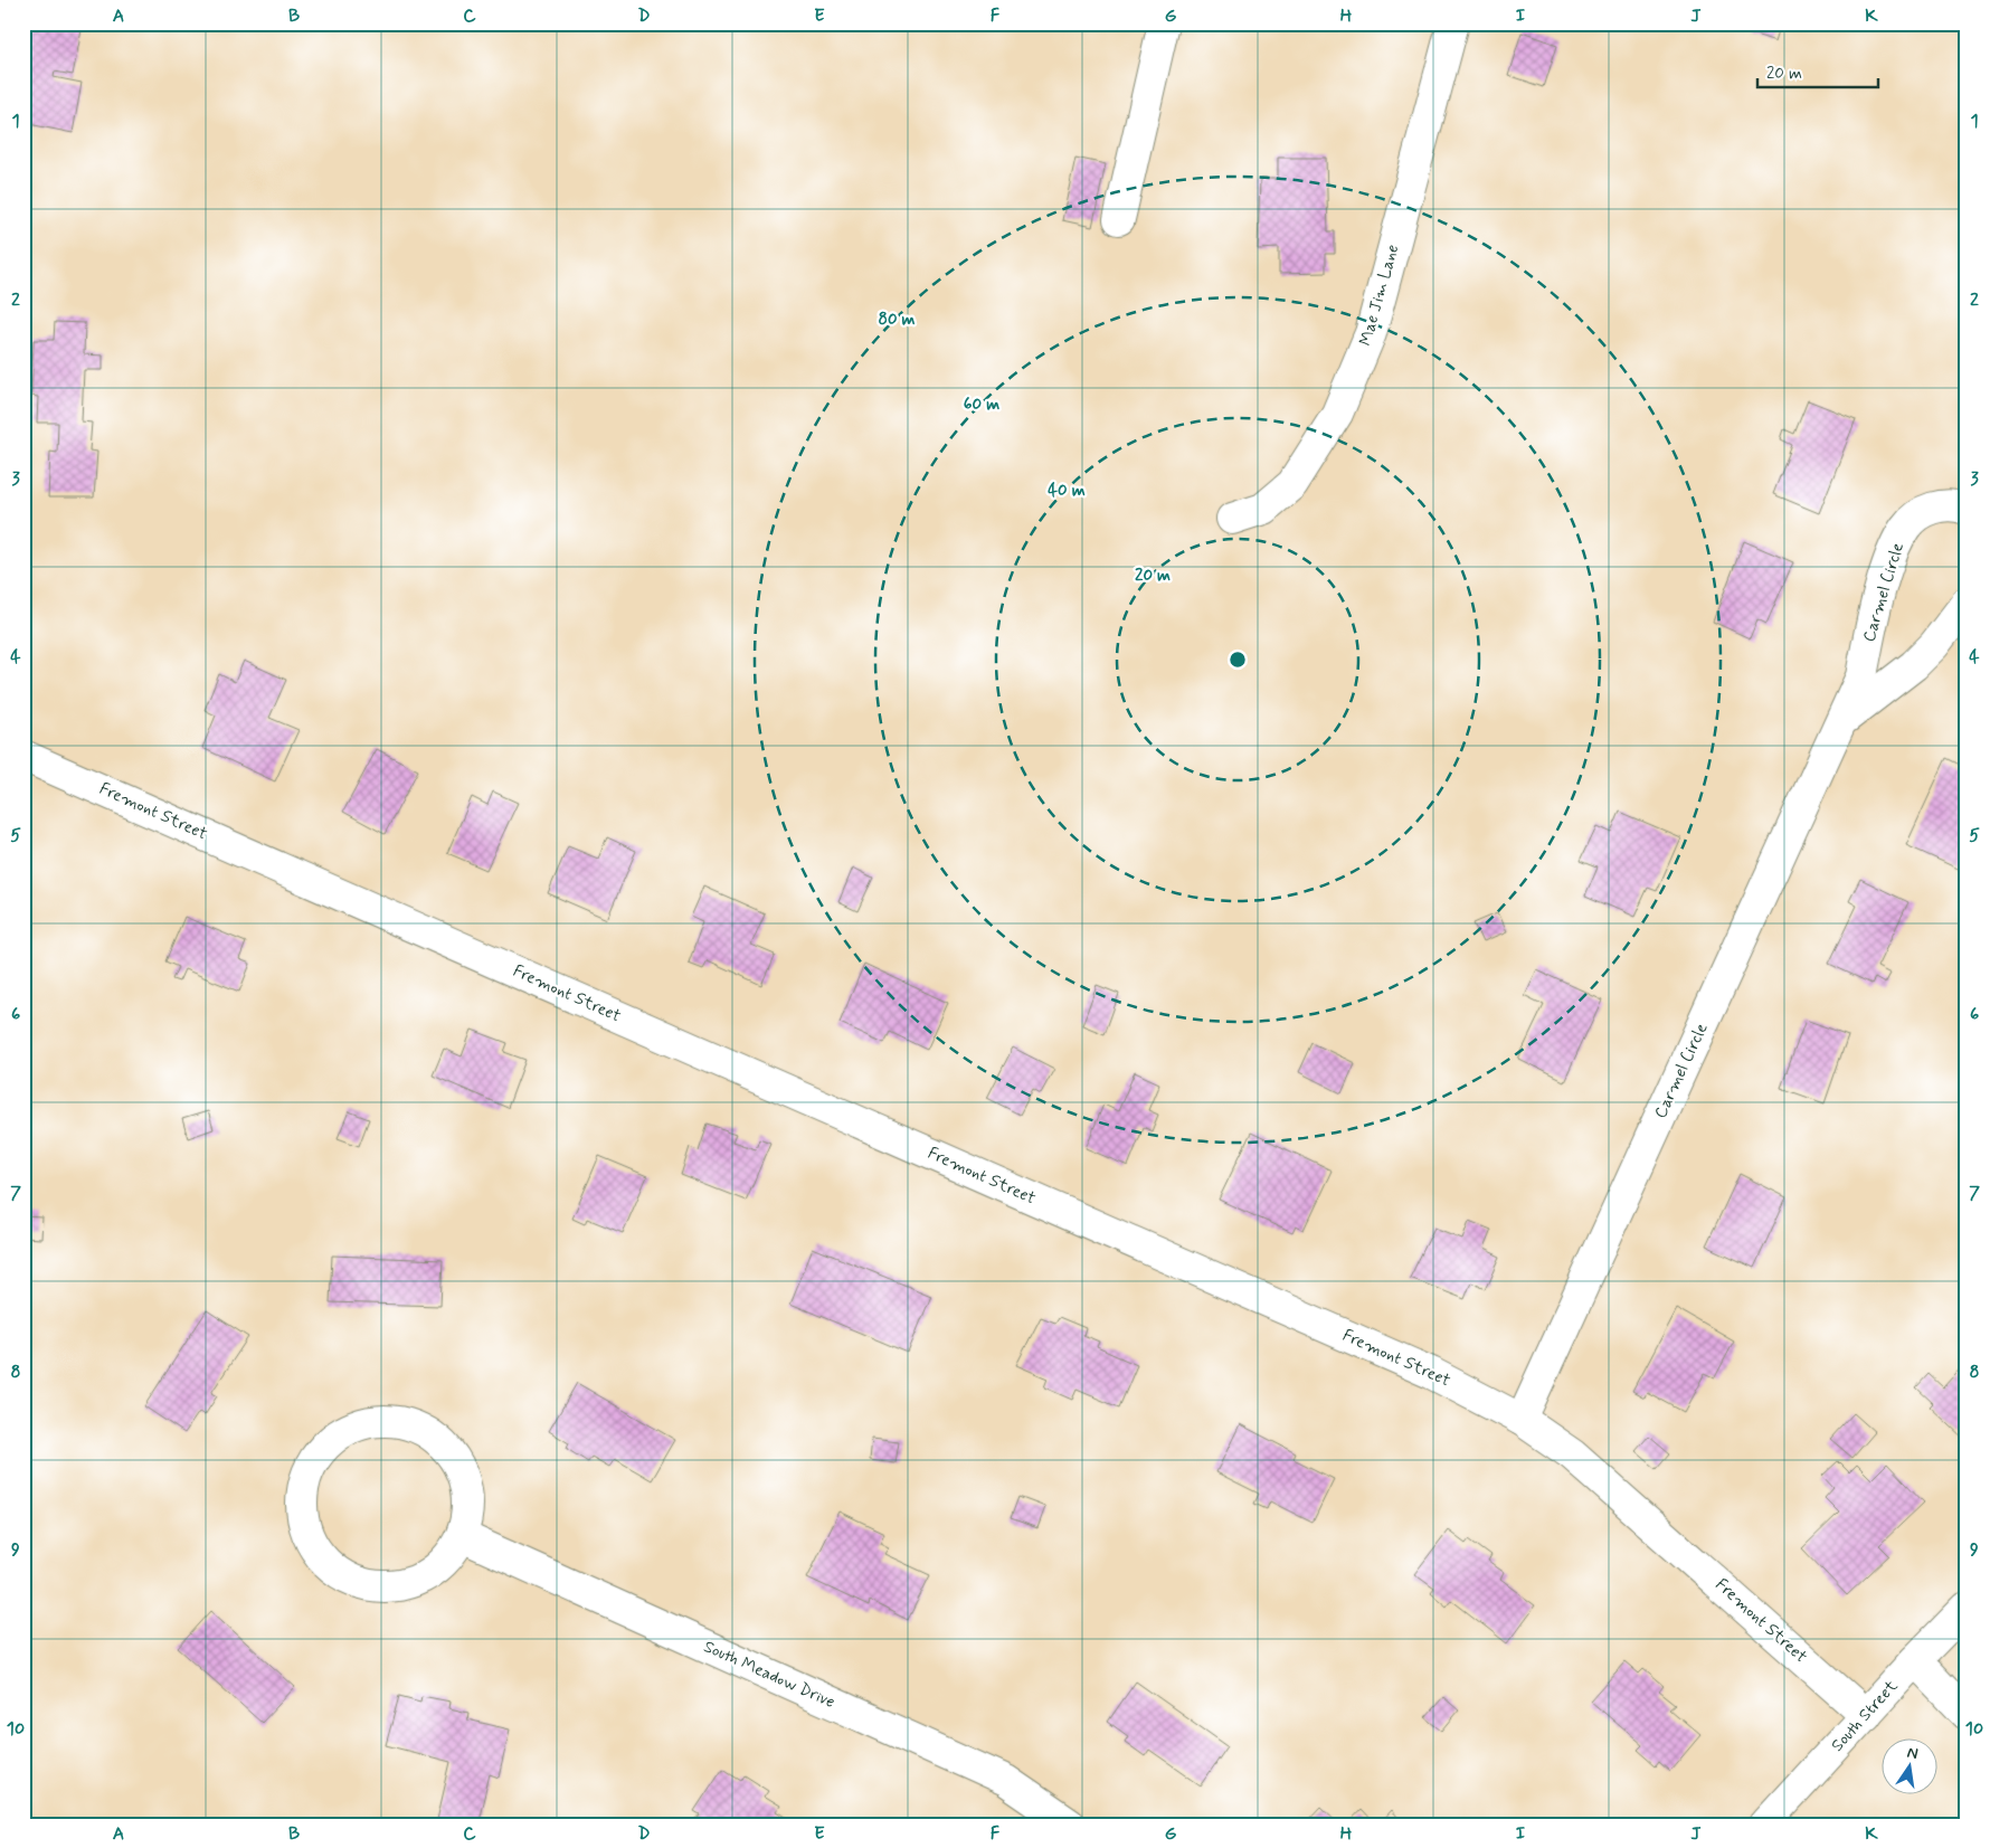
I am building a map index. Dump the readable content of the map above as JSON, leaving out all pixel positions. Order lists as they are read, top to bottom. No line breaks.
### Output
{"streets":{"street":["Mae Jim Lane","Carmel Circle","Fremont Street","South Meadow Drive","South Street"]},"crossings":[["Carmel Circle","Fremont Street"],["Fremont Street","South Street"]],"scale_bar":"20 m","north":"top","grid":{"columns":["A","B","C","D","E","F","G","H","I","J","K"],"rows":["1","2","3","4","5","6","7","8","9","10"]},"rings":["80 m","60 m","40 m","20 m"]}
